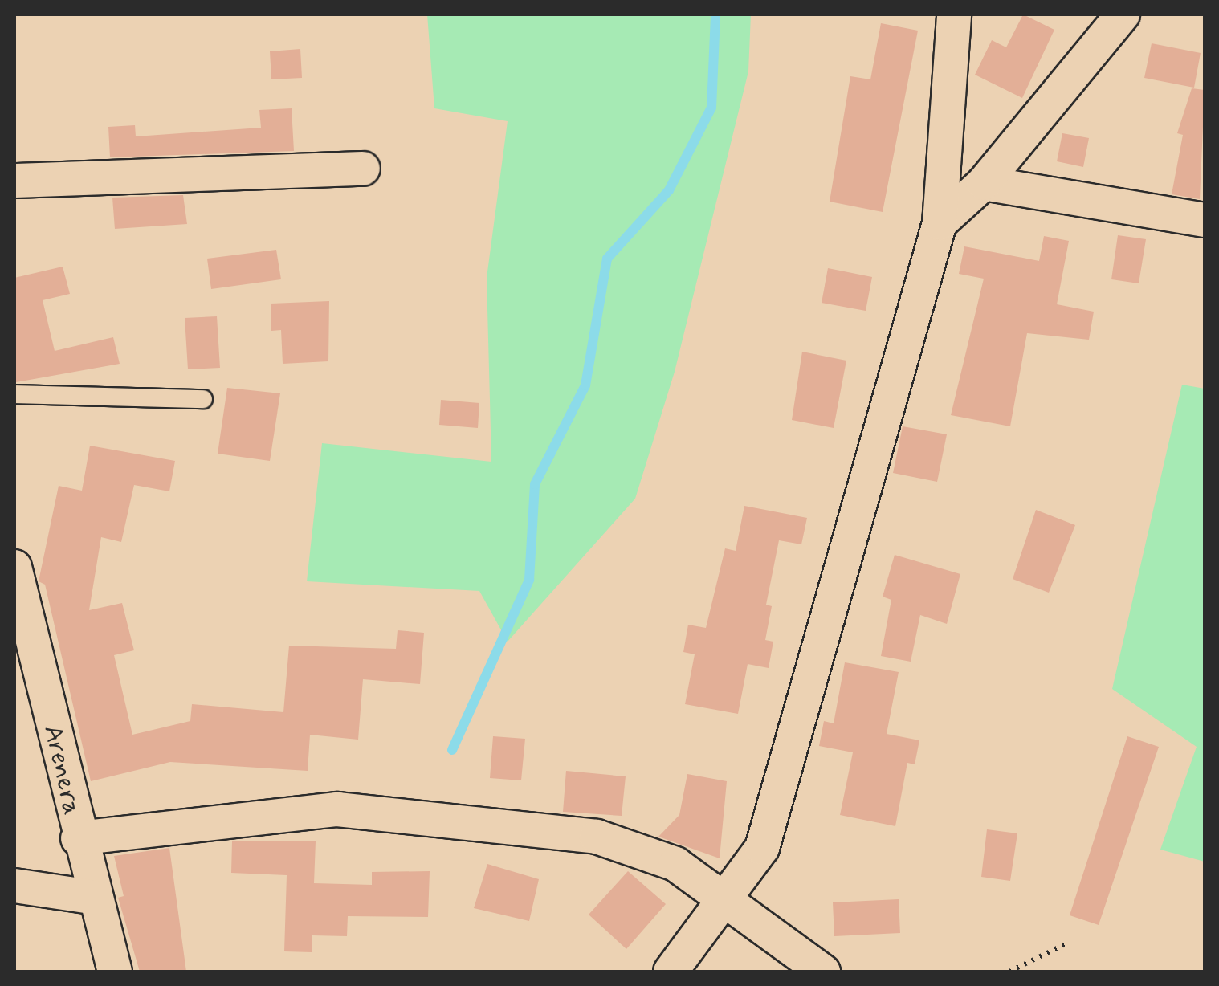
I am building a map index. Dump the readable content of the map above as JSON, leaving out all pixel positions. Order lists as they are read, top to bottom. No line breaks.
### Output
{"streets":{"street":["Arenera"]}}
